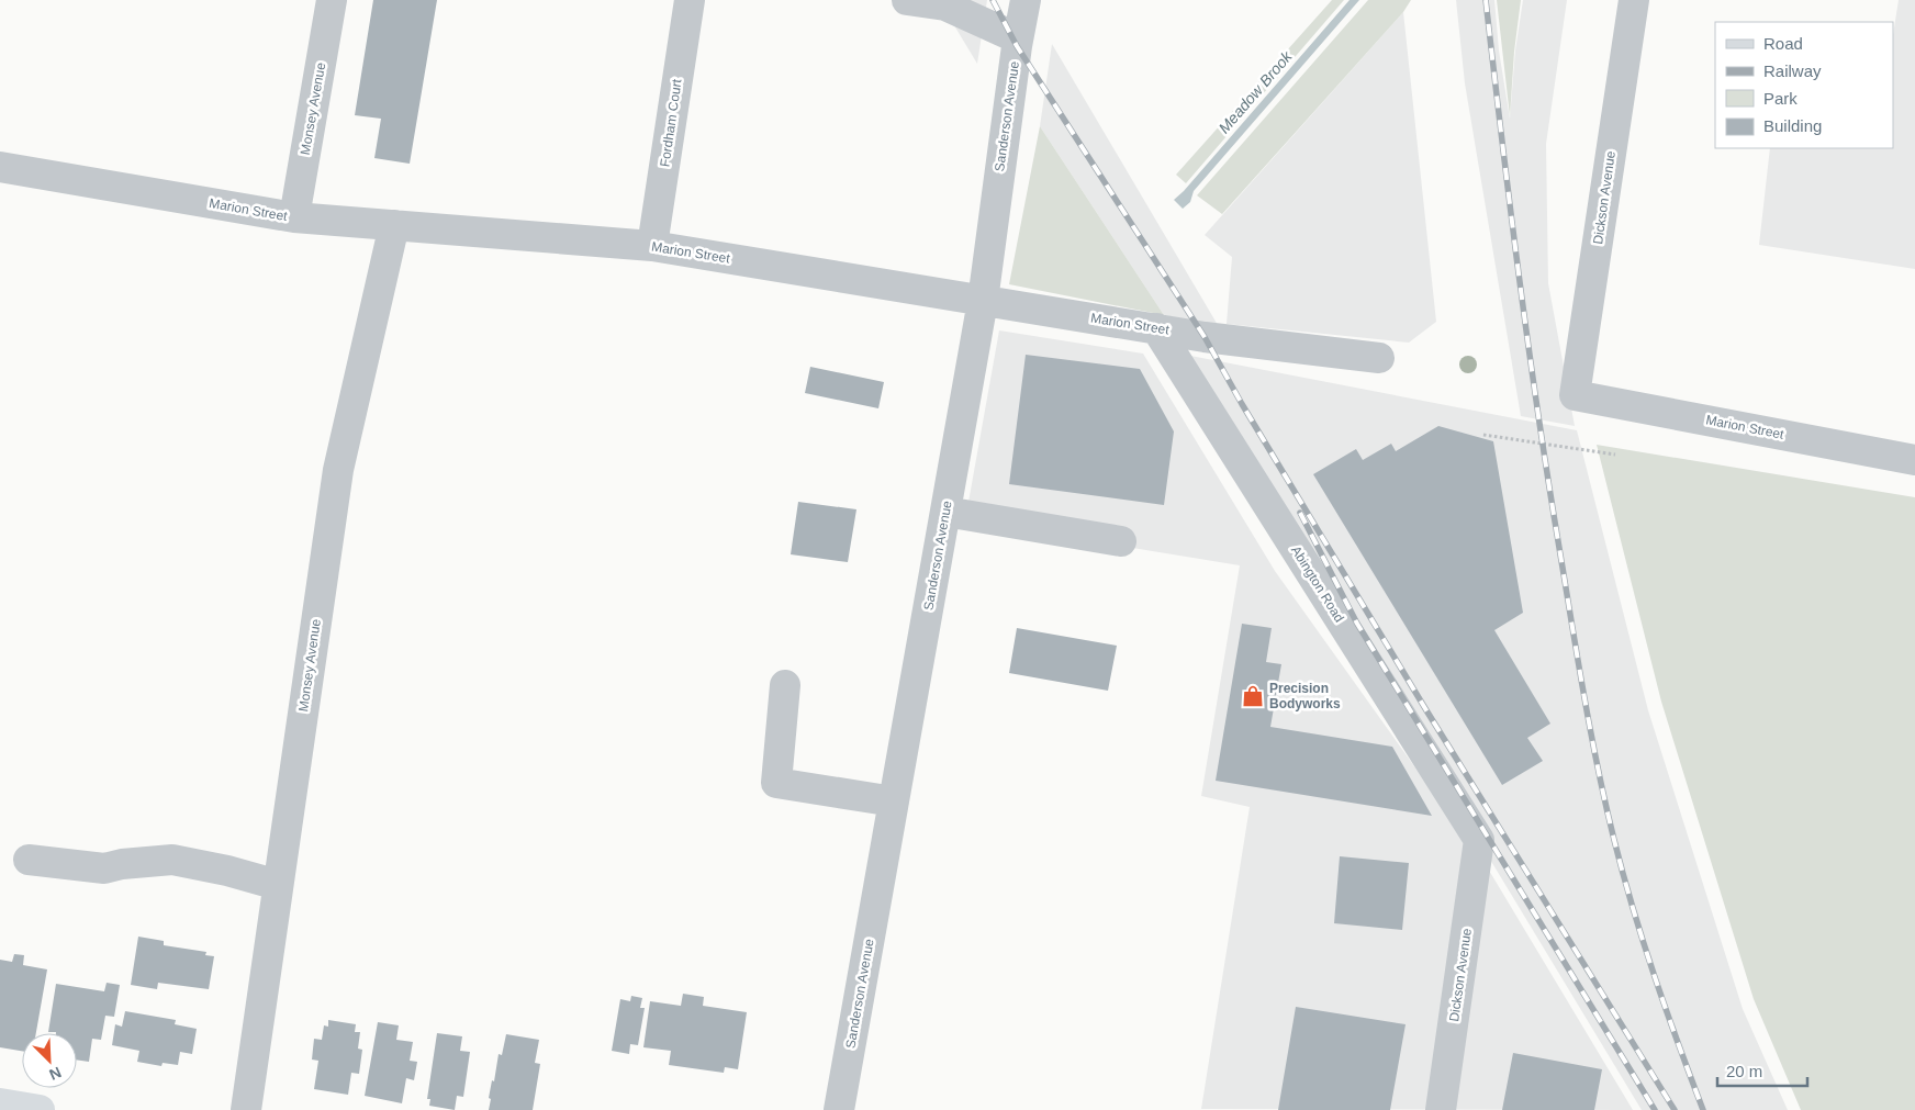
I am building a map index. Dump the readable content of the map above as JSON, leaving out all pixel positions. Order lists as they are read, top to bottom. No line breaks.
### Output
{"streets":{"street":["Monsey Avenue","Sanderson Avenue","Fordham Court","Dickson Avenue","Marion Street","Abington Road"]},"crossings":[["Monsey Avenue","Marion Street"],["Sanderson Avenue","Marion Street"],["Fordham Court","Marion Street"],["Dickson Avenue","Marion Street"],["Dickson Avenue","Abington Road"],["Marion Street","Abington Road"]],"water":["Meadow Brook"],"places":{"shop":["Precision Bodyworks"]},"legend":["Road","Railway","Park","Building"],"scale_bar":"20 m","north":"bottom right"}
